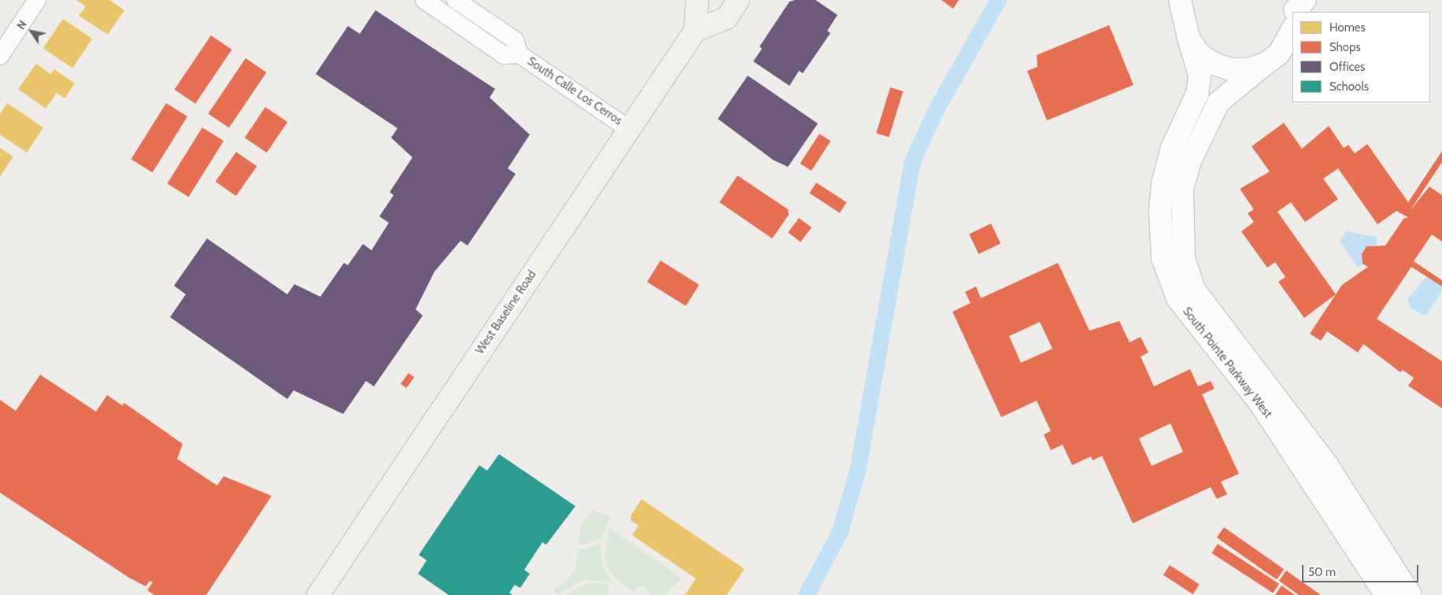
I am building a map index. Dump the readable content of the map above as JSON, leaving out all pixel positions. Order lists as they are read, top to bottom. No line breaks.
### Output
{"streets":{"main road":["West Baseline Road"],"street":["South Calle Los Cerros","South Pointe Parkway West"]},"crossings":[["South Calle Los Cerros","West Baseline Road"]],"legend":["Homes","Shops","Offices","Schools"],"scale_bar":"50 m","north":"top left"}
